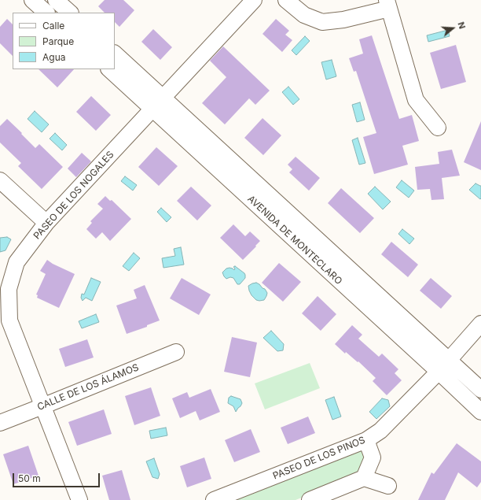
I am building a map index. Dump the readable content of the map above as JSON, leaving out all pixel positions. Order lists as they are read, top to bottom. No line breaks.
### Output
{"streets":{"street":["PASEO DE LOS NOGALES","AVENIDA DE MONTECLARO","CALLE DE LOS ÁLAMOS","PASEO DE LOS PINOS"]},"crossings":[["PASEO DE LOS NOGALES","AVENIDA DE MONTECLARO"],["PASEO DE LOS NOGALES","CALLE DE LOS ÁLAMOS"],["AVENIDA DE MONTECLARO","PASEO DE LOS PINOS"]],"legend":["Calle","Parque","Agua"],"scale_bar":"50 m","north":"right"}
